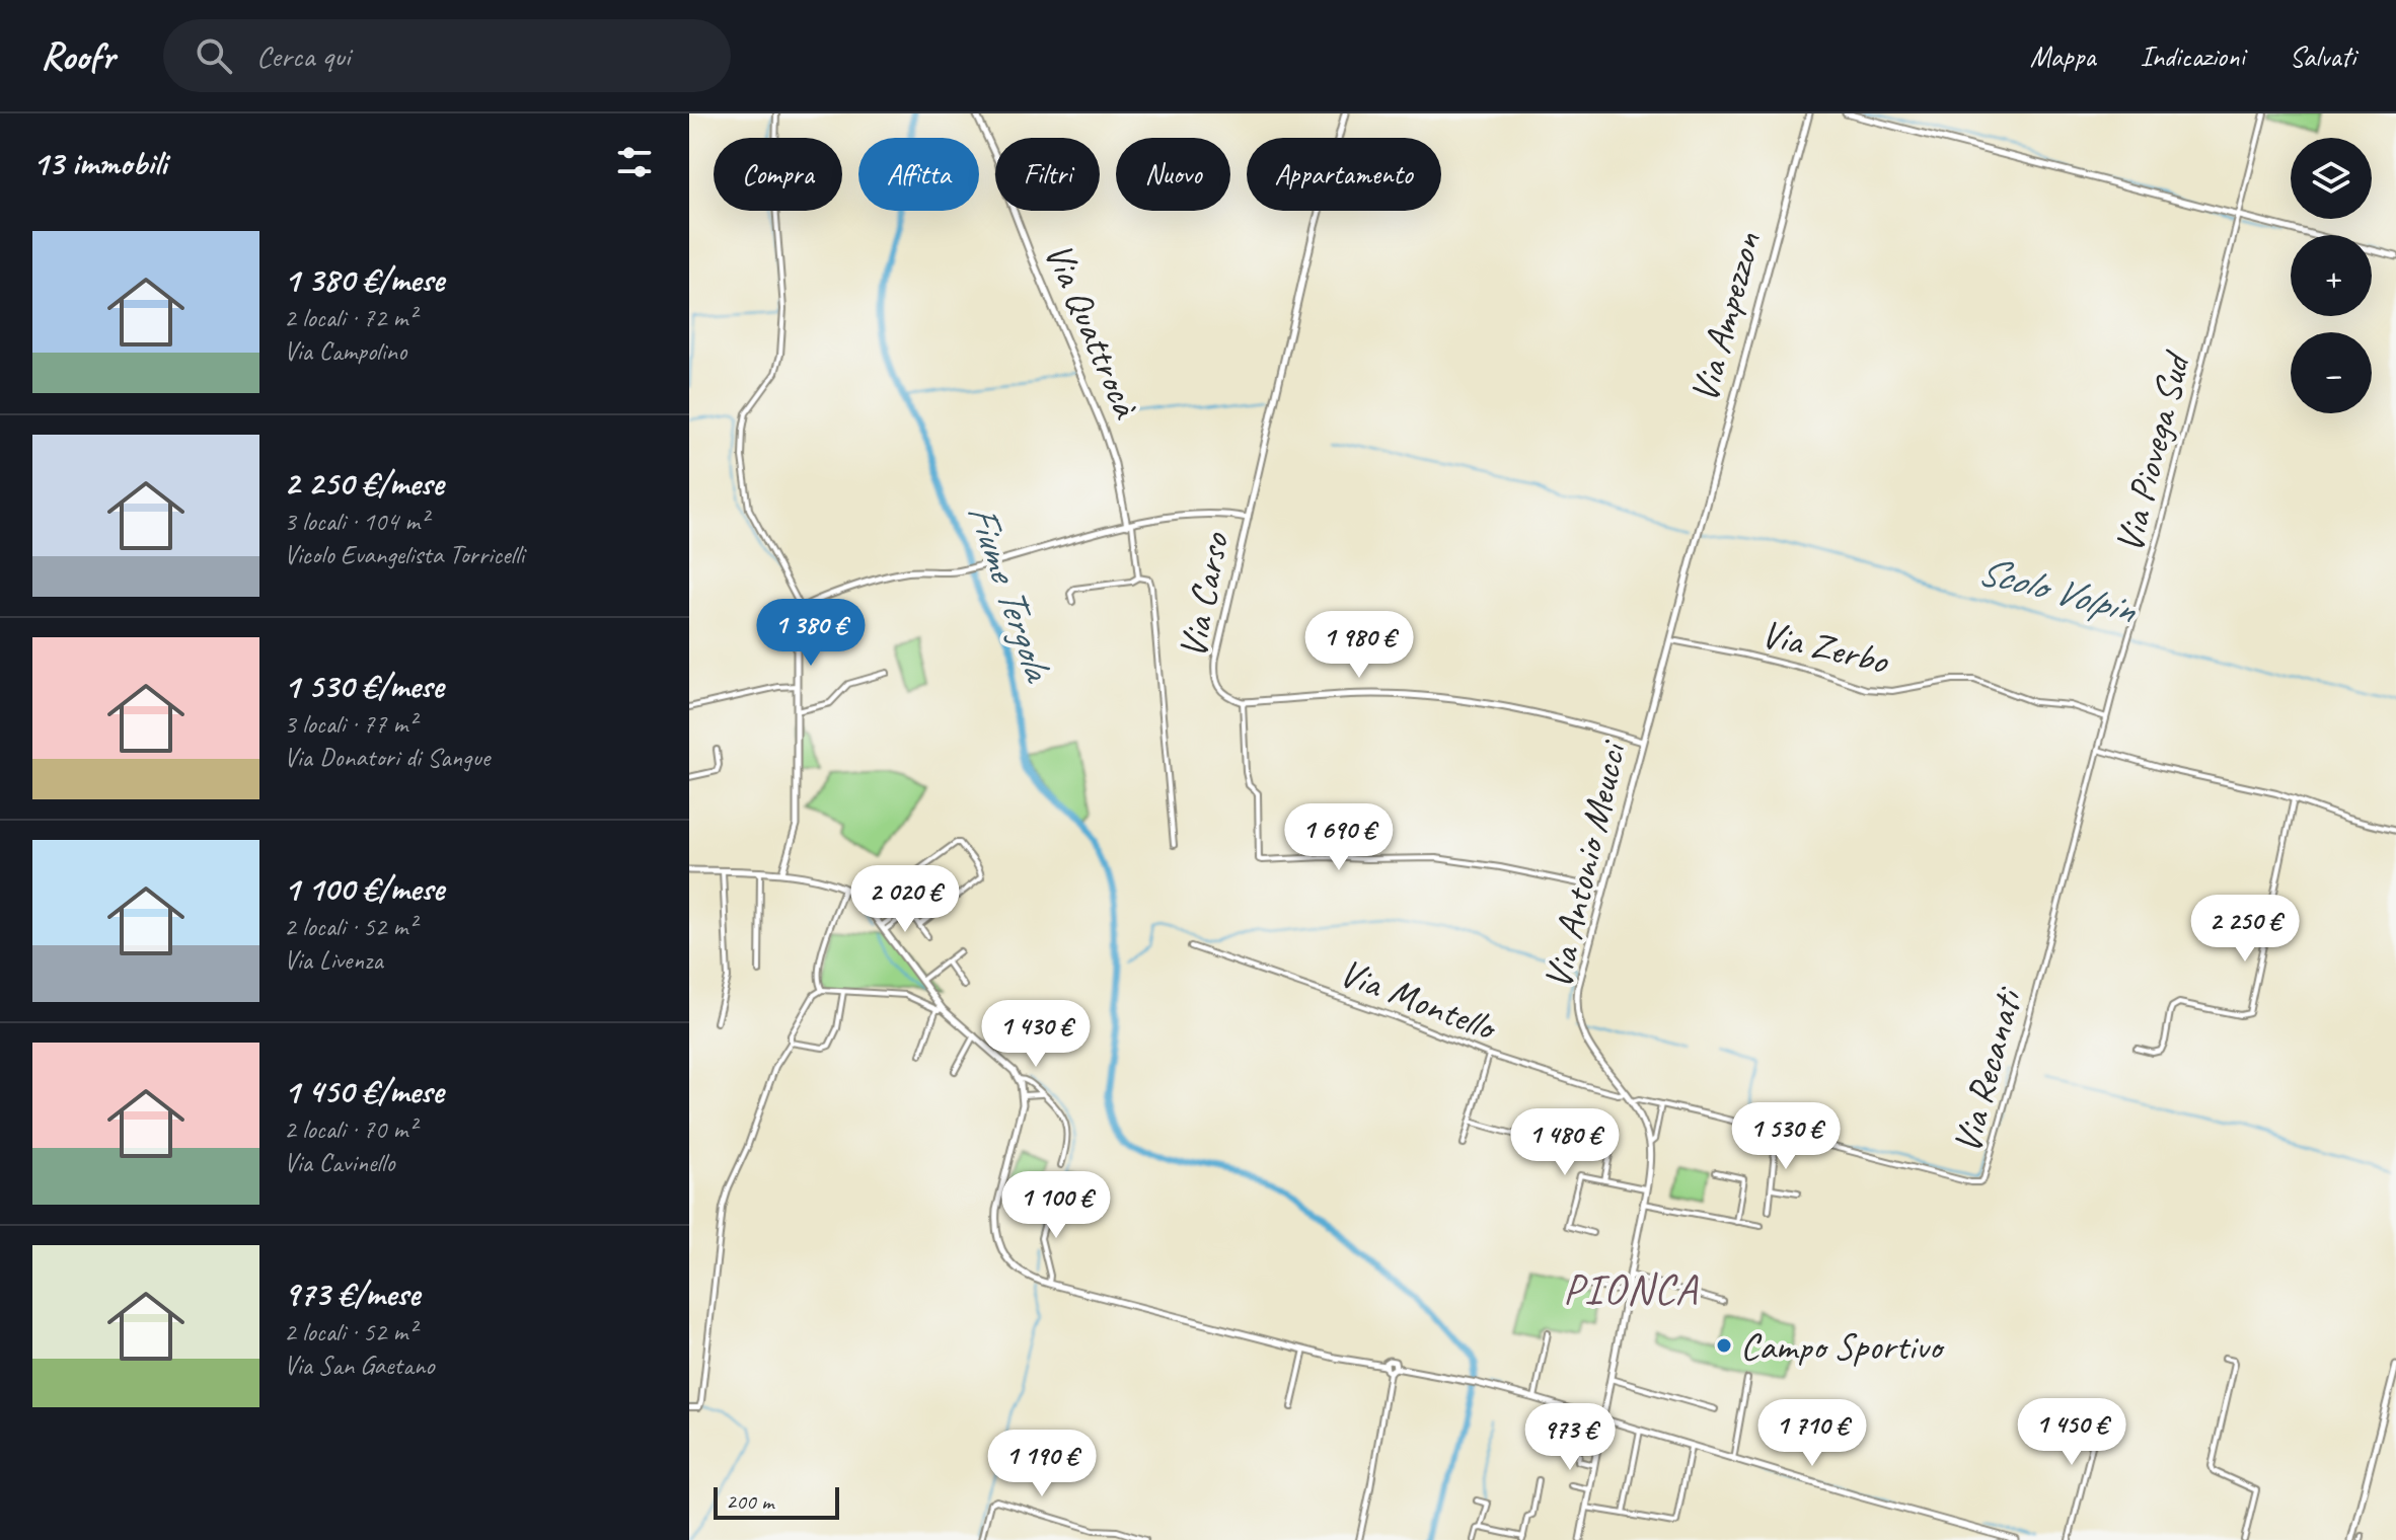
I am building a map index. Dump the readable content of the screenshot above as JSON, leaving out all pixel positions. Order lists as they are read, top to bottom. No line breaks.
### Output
{"streets":{"street":["Via Ampezzon","Via Quattrocà","Via Piovega Sud","Via Carso","Via Zerbo","Via Antonio Meucci","Via Montello","Via Recanati"]},"crossings":[["Via Ampezzon","Via Antonio Meucci"],["Via Piovega Sud","Via Zerbo"],["Via Piovega Sud","Via Recanati"],["Via Carso","Via Antonio Meucci"],["Via Zerbo","Via Antonio Meucci"],["Via Antonio Meucci","Via Montello"],["Via Antonio Meucci","Via Recanati"]],"districts":["PIONCA"],"water":["Scolo Volpin","Fiume Tergola"],"places":["Campo Sportivo"],"scale_bar":"200 m","page":{"header":"Roofr","search":"Cerca qui","nav":["Mappa","Indicazioni","Salvati"],"heading":"13 immobili","map_buttons":["+","−"],"chip":["Compra","Affitta","Filtri","Nuovo","Appartamento"],"list":[{"name":"1 380 €/mese","note":"2 locali · 72 m² · Via Campolino"},{"name":"2 250 €/mese","note":"3 locali · 104 m² · Vicolo Evangelista Torricelli"},{"name":"1 530 €/mese","note":"3 locali · 77 m² · Via Donatori di Sangue"},{"name":"1 100 €/mese","note":"2 locali · 52 m² · Via Livenza"},{"name":"1 450 €/mese","note":"2 locali · 70 m² · Via Cavinello"},{"name":"973 €/mese","note":"2 locali · 52 m² · Via San Gaetano"}],"price":["1 380 €","1 980 €","1 690 €","2 020 €","2 250 €","1 430 €","1 530 €","1 480 €","1 100 €","1 450 €","1 710 €","973 €","1 190 €"],"scale":"200 m"}}
